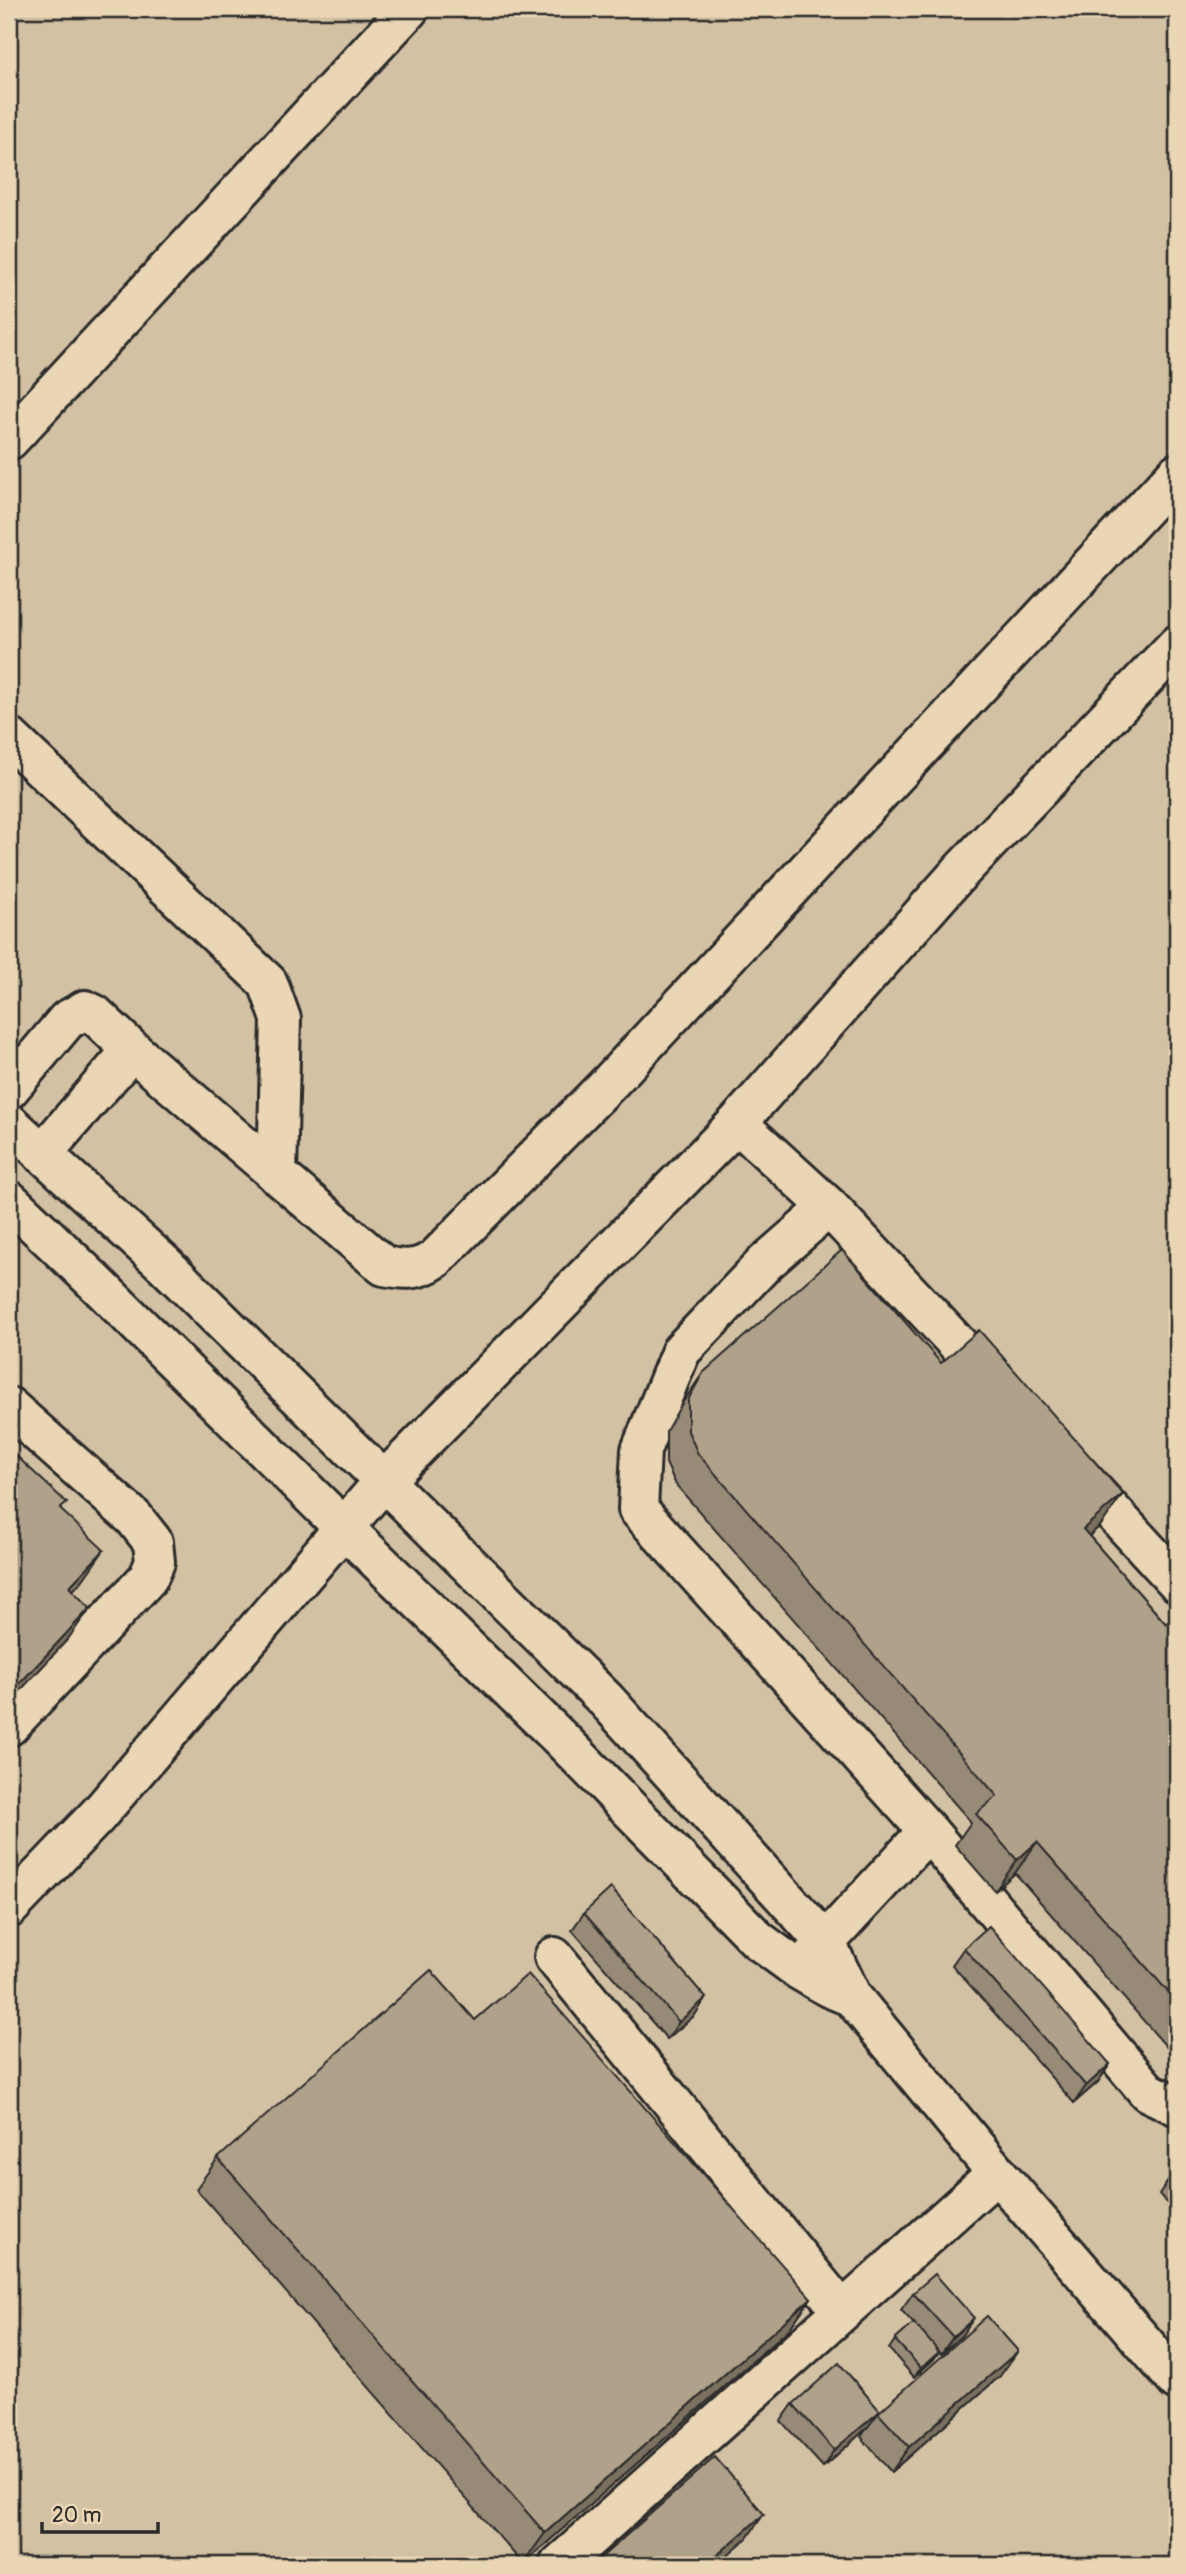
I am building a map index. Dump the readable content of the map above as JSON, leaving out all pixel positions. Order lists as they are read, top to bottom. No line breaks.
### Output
{"scale_bar":"20 m"}
